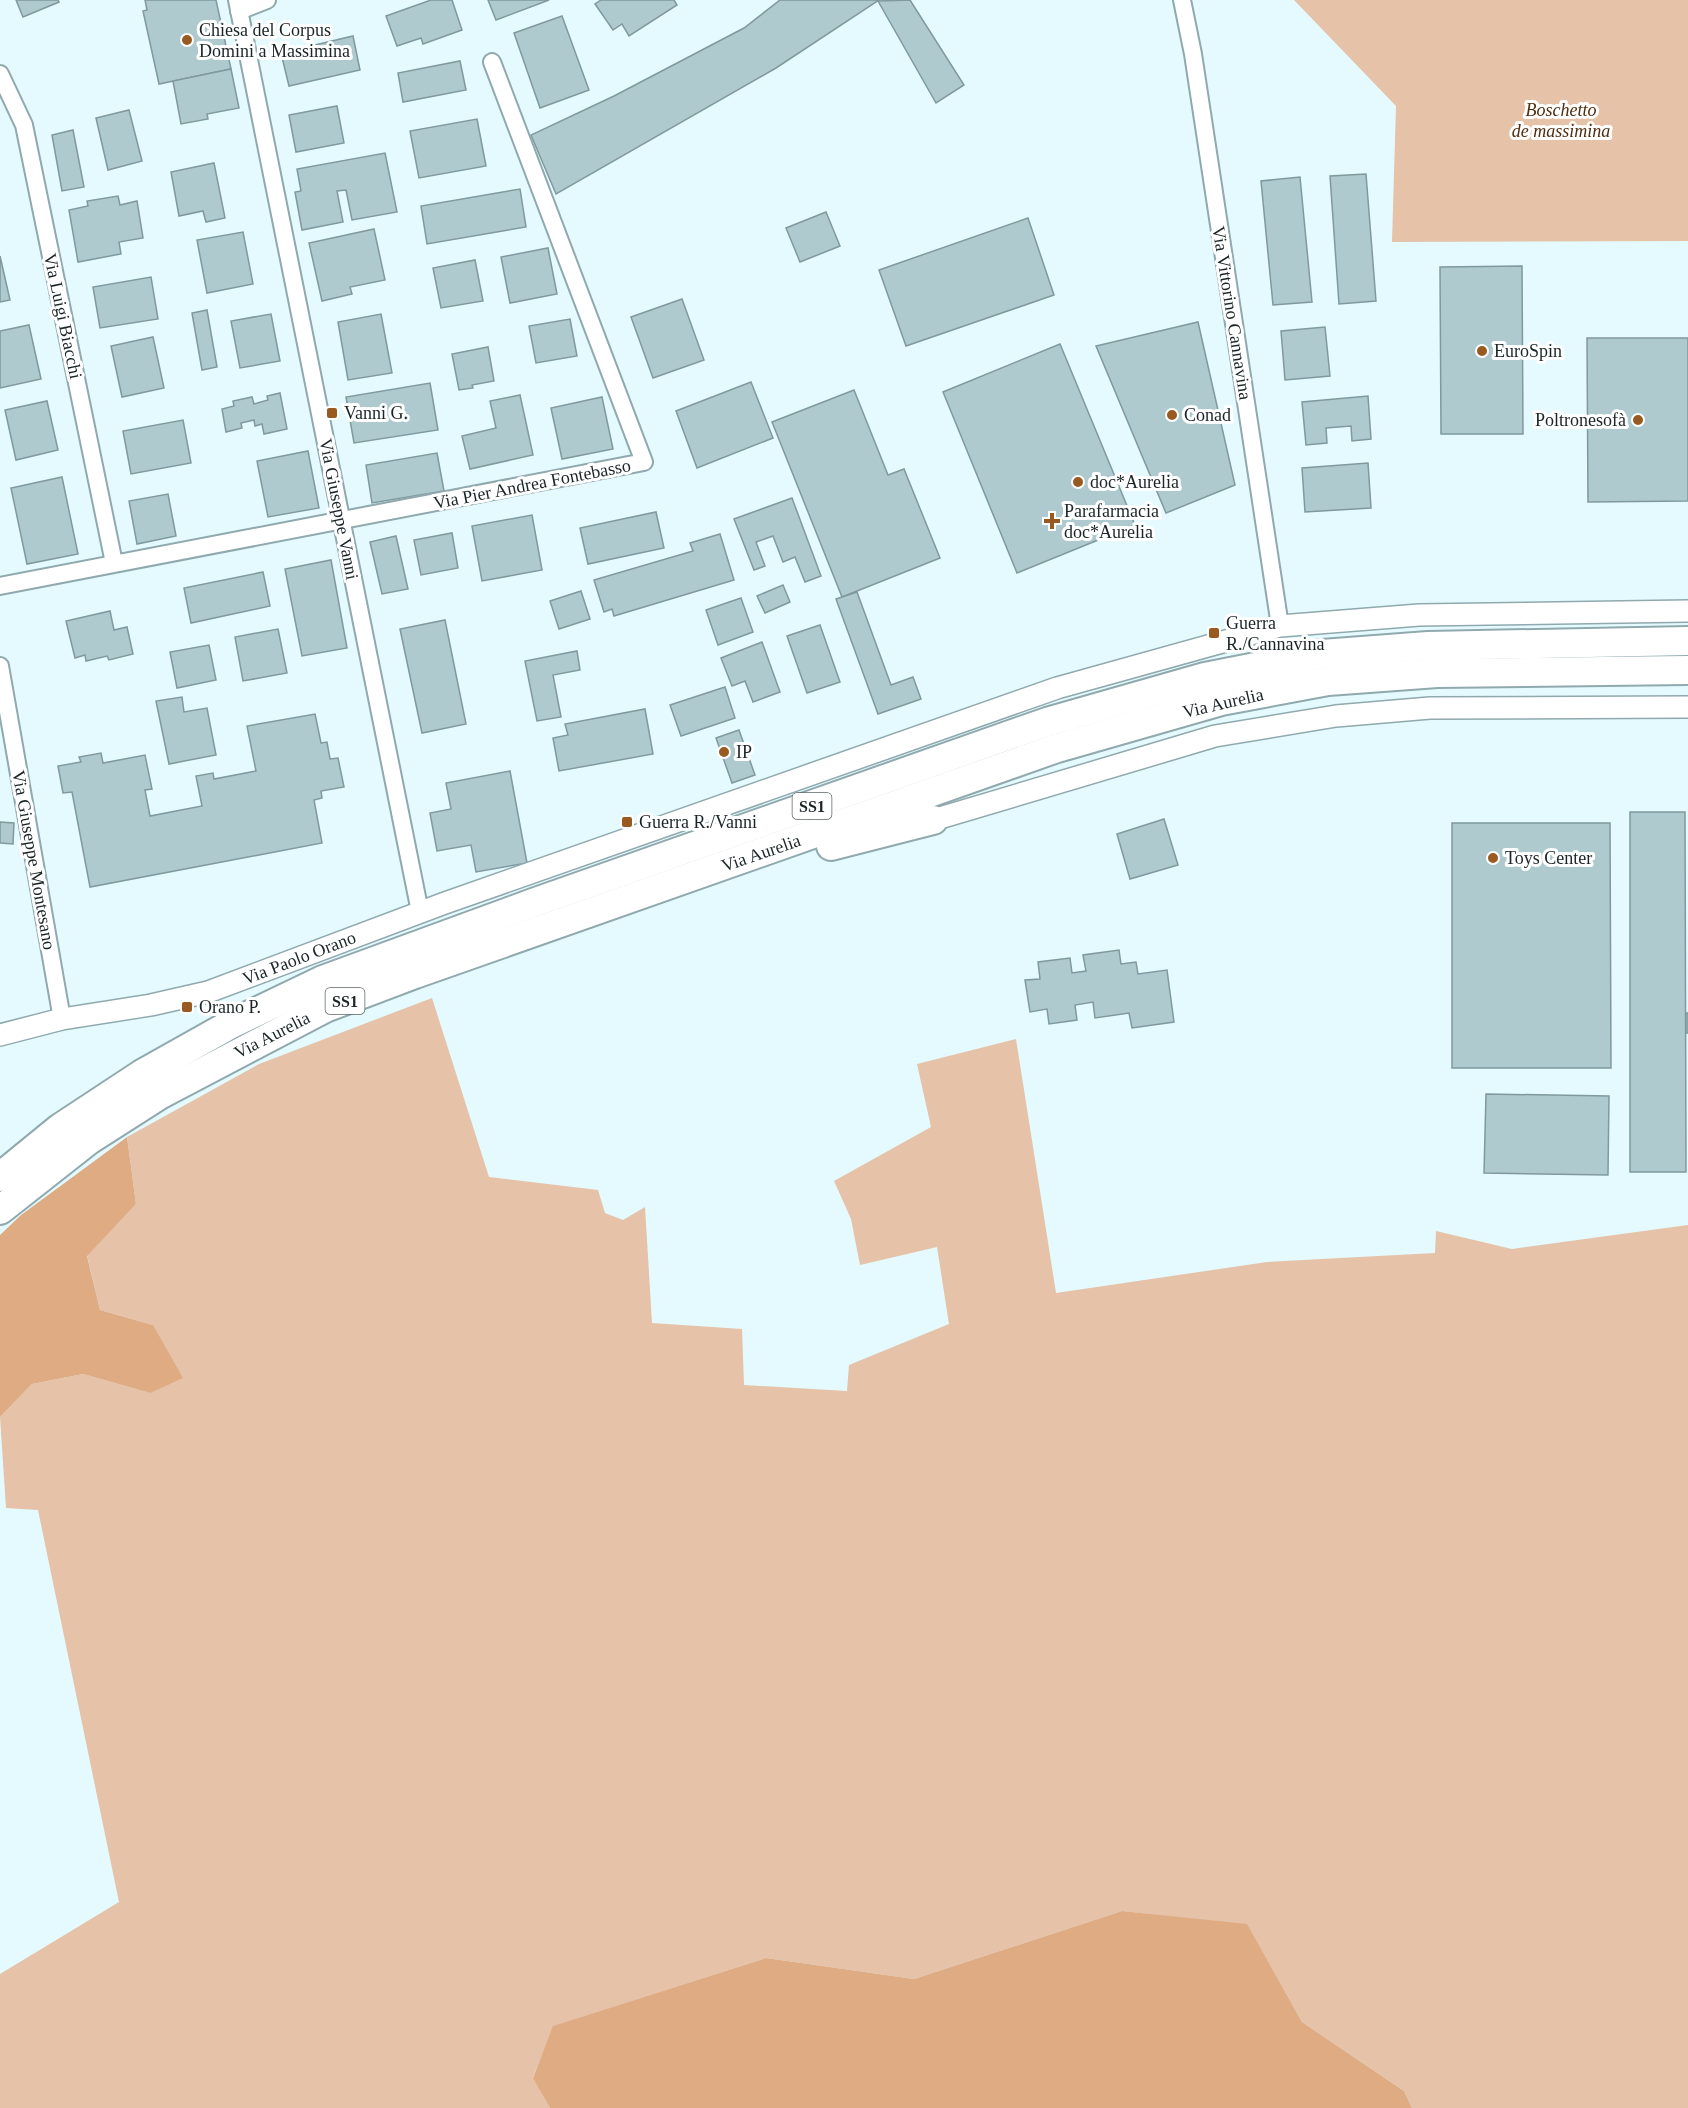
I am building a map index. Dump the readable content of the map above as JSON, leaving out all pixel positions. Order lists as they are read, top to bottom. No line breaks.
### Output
{"streets":{"highway":["Via Aurelia","SS1"],"street":["Via Vittorino Cannavina","Via Luigi Biacchi","Via Pier Andrea Fontebasso","Via Giuseppe Vanni","Via Giuseppe Montesano","Via Paolo Orano"]},"crossings":[["Via Luigi Biacchi","Via Pier Andrea Fontebasso"],["Via Pier Andrea Fontebasso","Via Giuseppe Vanni"],["Via Giuseppe Vanni","Via Paolo Orano"],["Via Giuseppe Montesano","Via Paolo Orano"]],"parks":["Boschetto de massimina"],"places":{"other":["Chiesa del Corpus Domini a Massimina","EuroSpin","Conad","Poltronesofà","doc*Aurelia","IP","Toys Center"],"transit":["Vanni G.","Guerra R./Cannavina","Guerra R./Vanni","Orano P."],"health":["Parafarmacia doc*Aurelia"]}}
